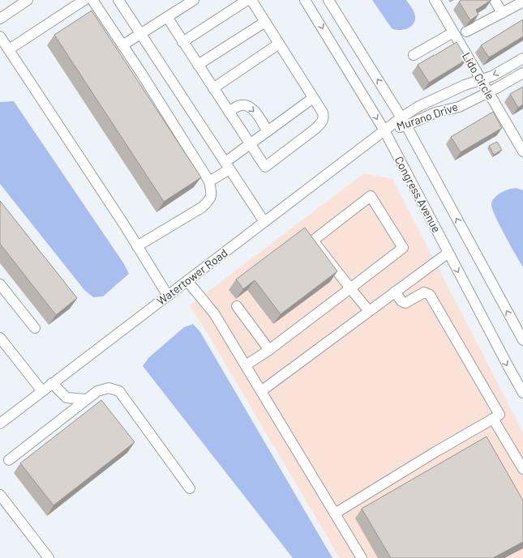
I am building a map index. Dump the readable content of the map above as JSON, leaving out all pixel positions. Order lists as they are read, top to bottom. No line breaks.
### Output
{"streets":{"street":["Lido Circle","Murano Drive","Congress Avenue","Watertower Road"]},"crossings":[["Lido Circle","Murano Drive"],["Murano Drive","Congress Avenue"],["Murano Drive","Watertower Road"],["Congress Avenue","Watertower Road"]]}
